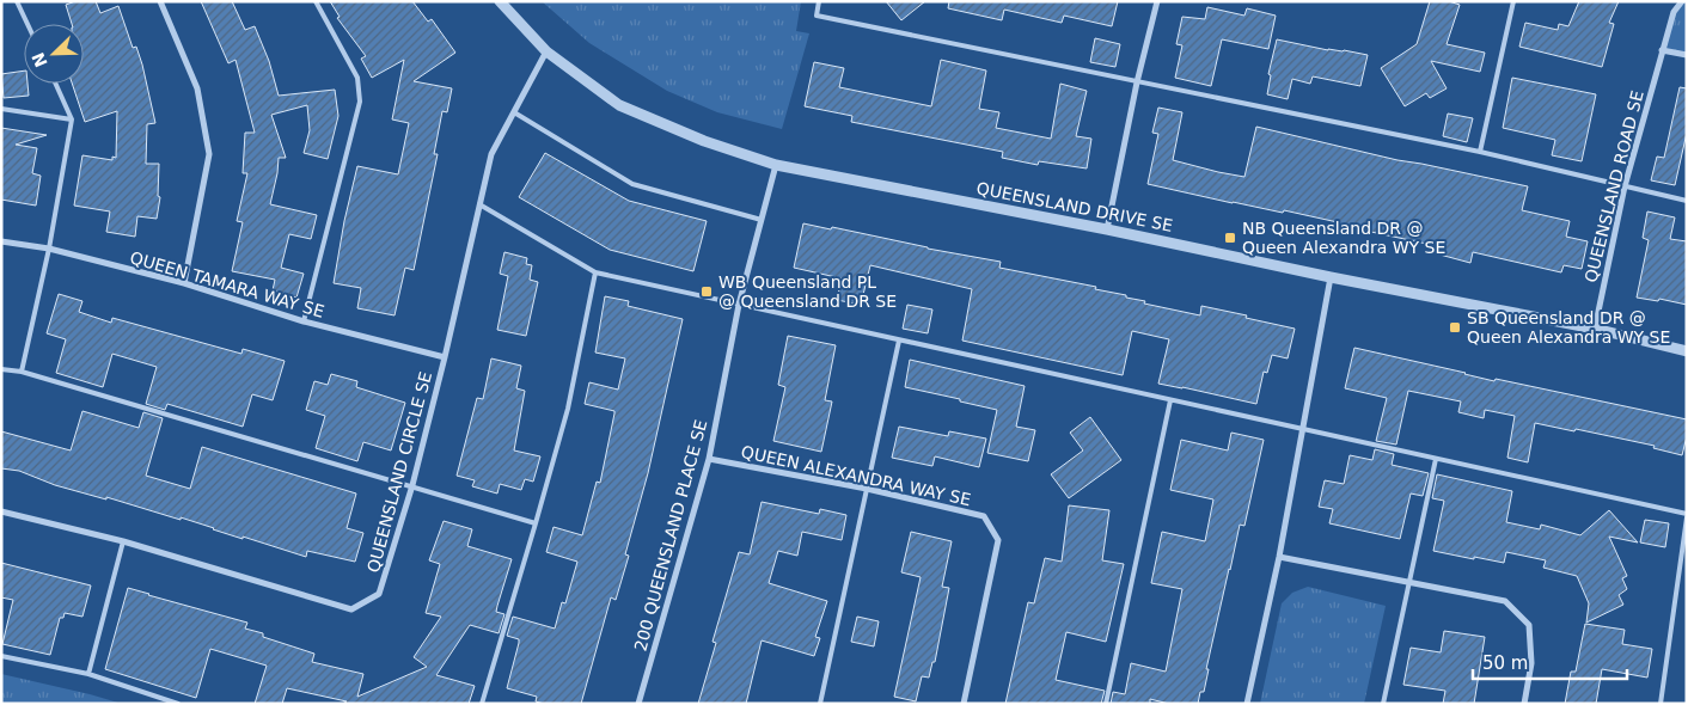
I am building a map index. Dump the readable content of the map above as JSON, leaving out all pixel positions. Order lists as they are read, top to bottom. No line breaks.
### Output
{"streets":{"street":["QUEENSLAND ROAD SE","QUEENSLAND DRIVE SE","QUEEN TAMARA WAY SE","QUEENSLAND CIRCLE SE","QUEEN ALEXANDRA WAY SE","200 QUEENSLAND PLACE SE"]},"crossings":[["QUEENSLAND ROAD SE","QUEENSLAND DRIVE SE"],["QUEENSLAND DRIVE SE","QUEENSLAND CIRCLE SE"],["QUEENSLAND DRIVE SE","200 QUEENSLAND PLACE SE"],["QUEEN TAMARA WAY SE","QUEENSLAND CIRCLE SE"],["QUEEN ALEXANDRA WAY SE","200 QUEENSLAND PLACE SE"]],"places":{"transit":["NB Queensland DR @ Queen Alexandra WY SE","WB Queensland PL @ Queensland DR SE","SB Queensland DR @ Queen Alexandra WY SE"]},"scale_bar":"50 m","north":"bottom left"}
